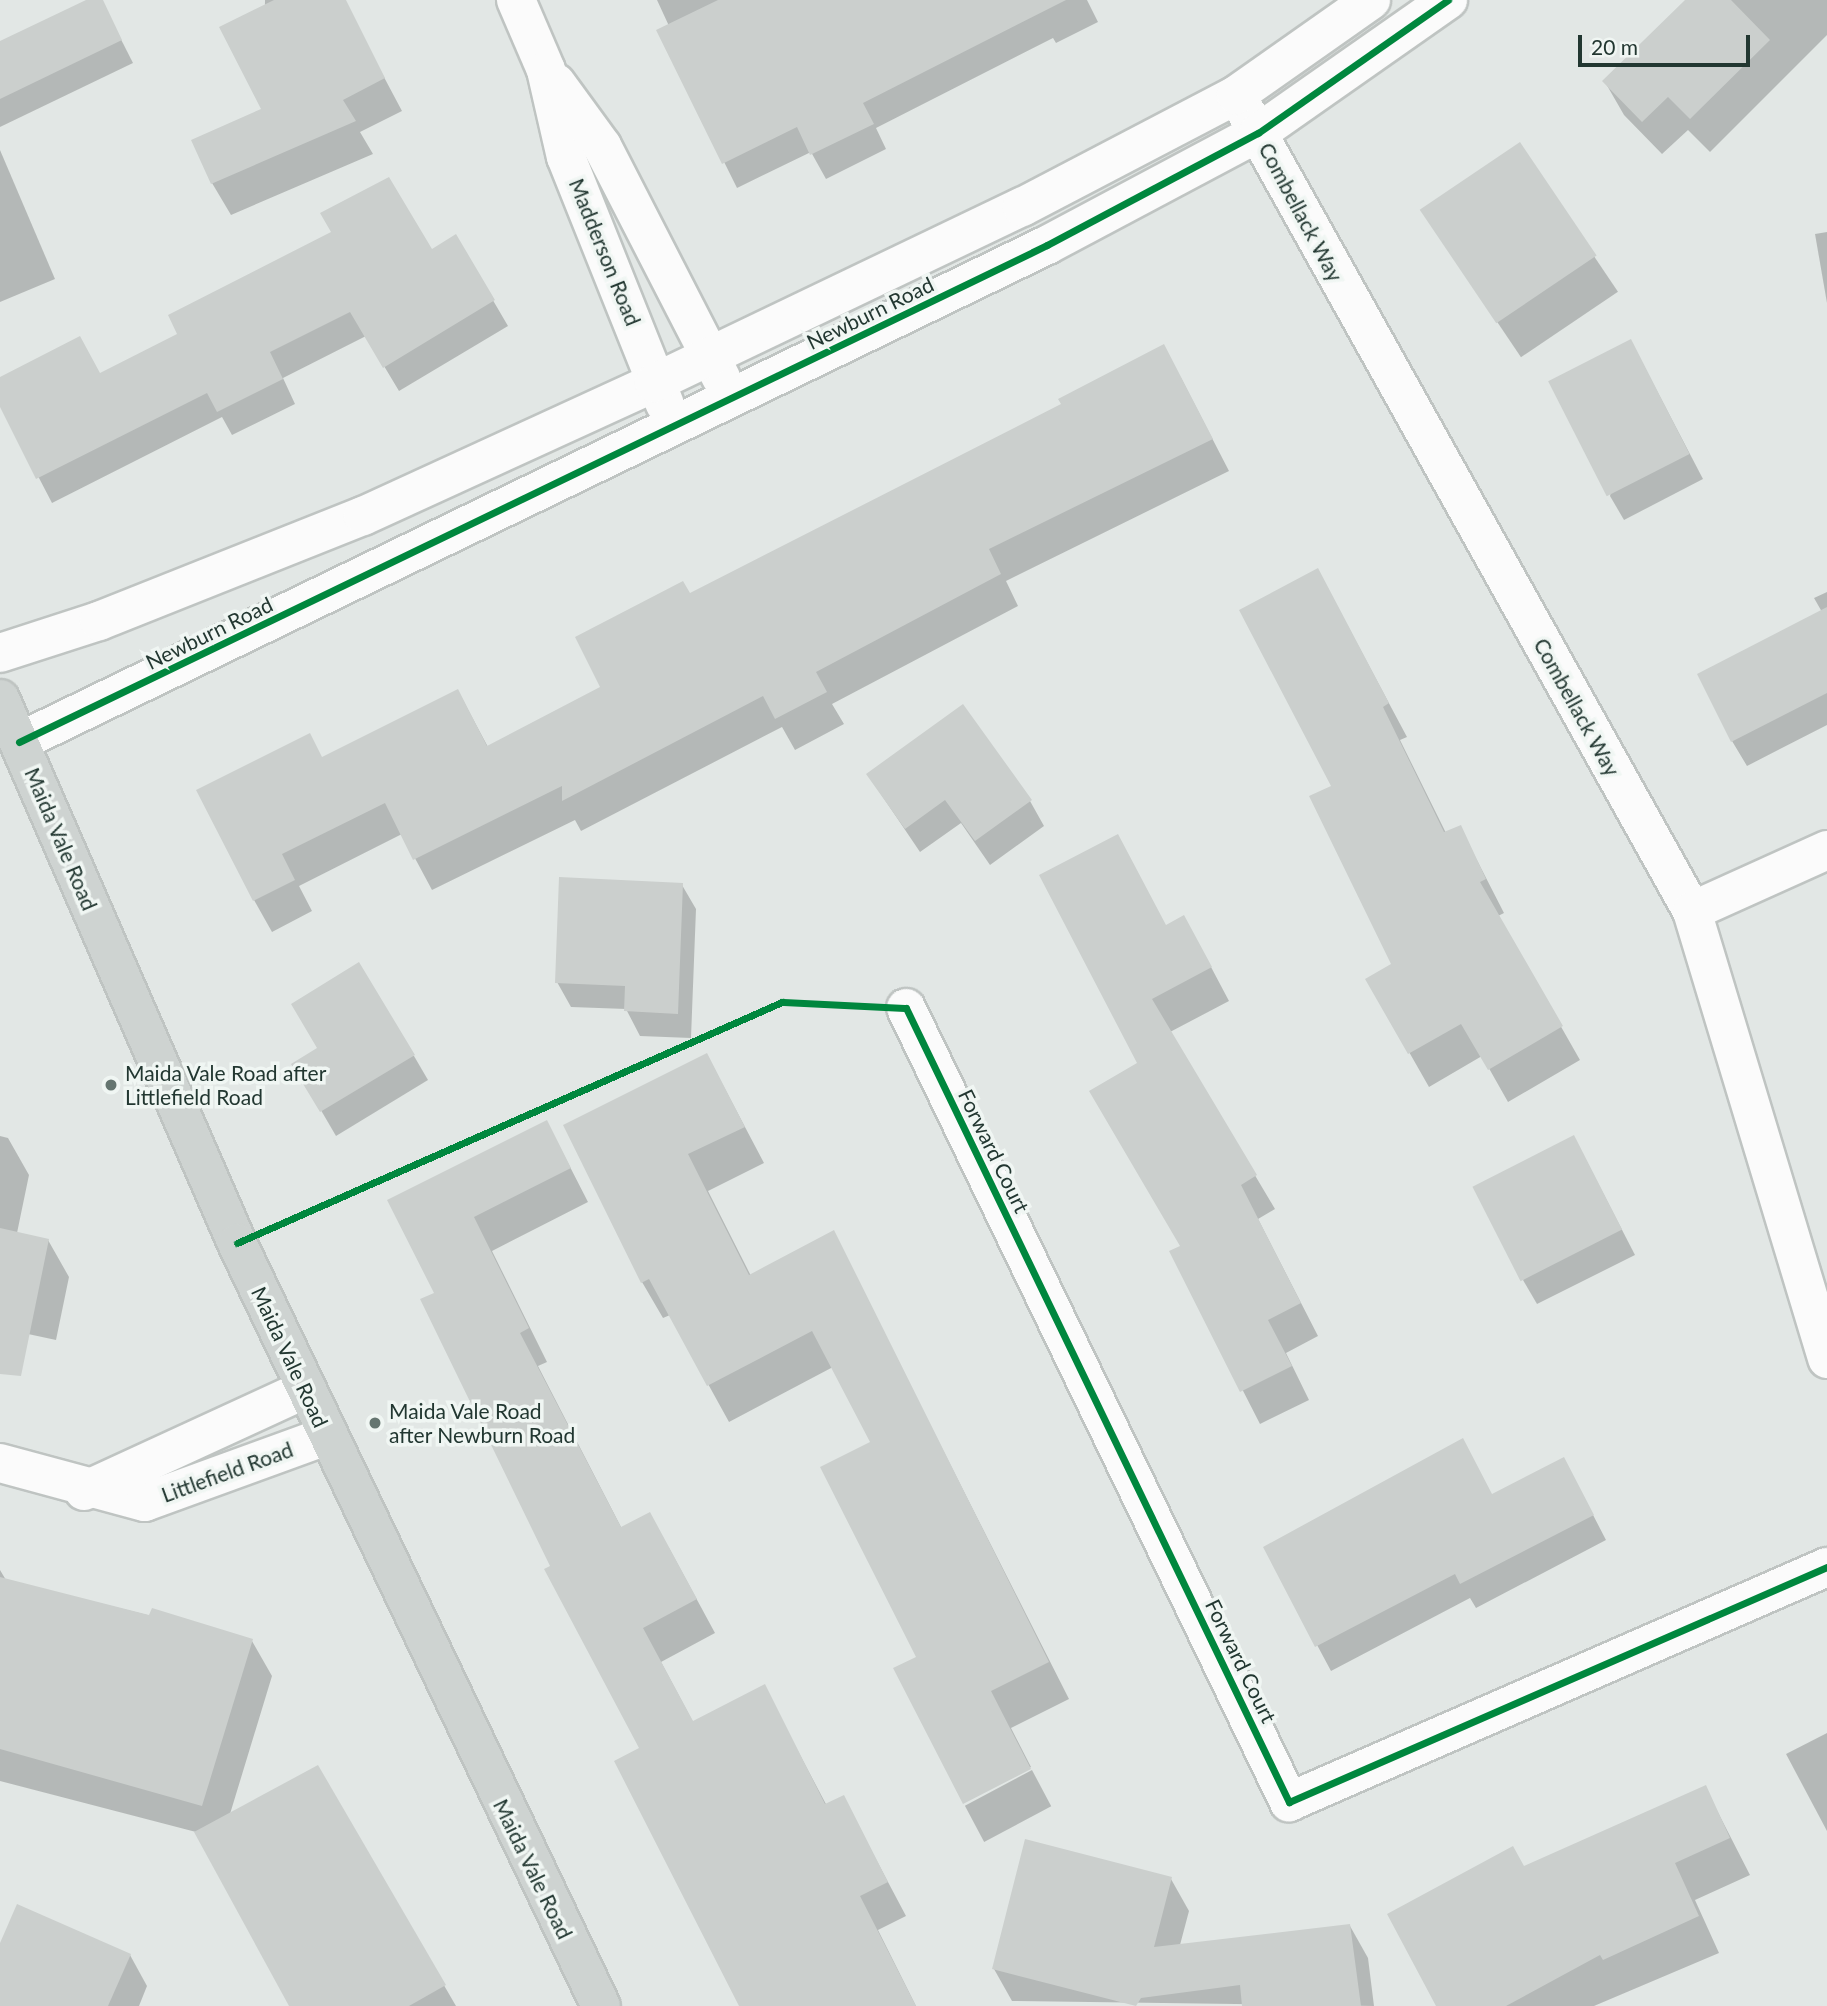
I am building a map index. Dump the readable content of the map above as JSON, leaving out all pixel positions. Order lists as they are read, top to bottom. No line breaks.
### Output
{"streets":{"main road":["Maida Vale Road"],"street":["Combellack Way","Madderson Road","Newburn Road","Forward Court","Littlefield Road"]},"crossings":[["Combellack Way","Newburn Road"],["Madderson Road","Newburn Road"],["Newburn Road","Maida Vale Road"],["Maida Vale Road","Littlefield Road"]],"places":["Maida Vale Road after Littlefield Road","Maida Vale Road after Newburn Road"],"scale_bar":"20 m"}
